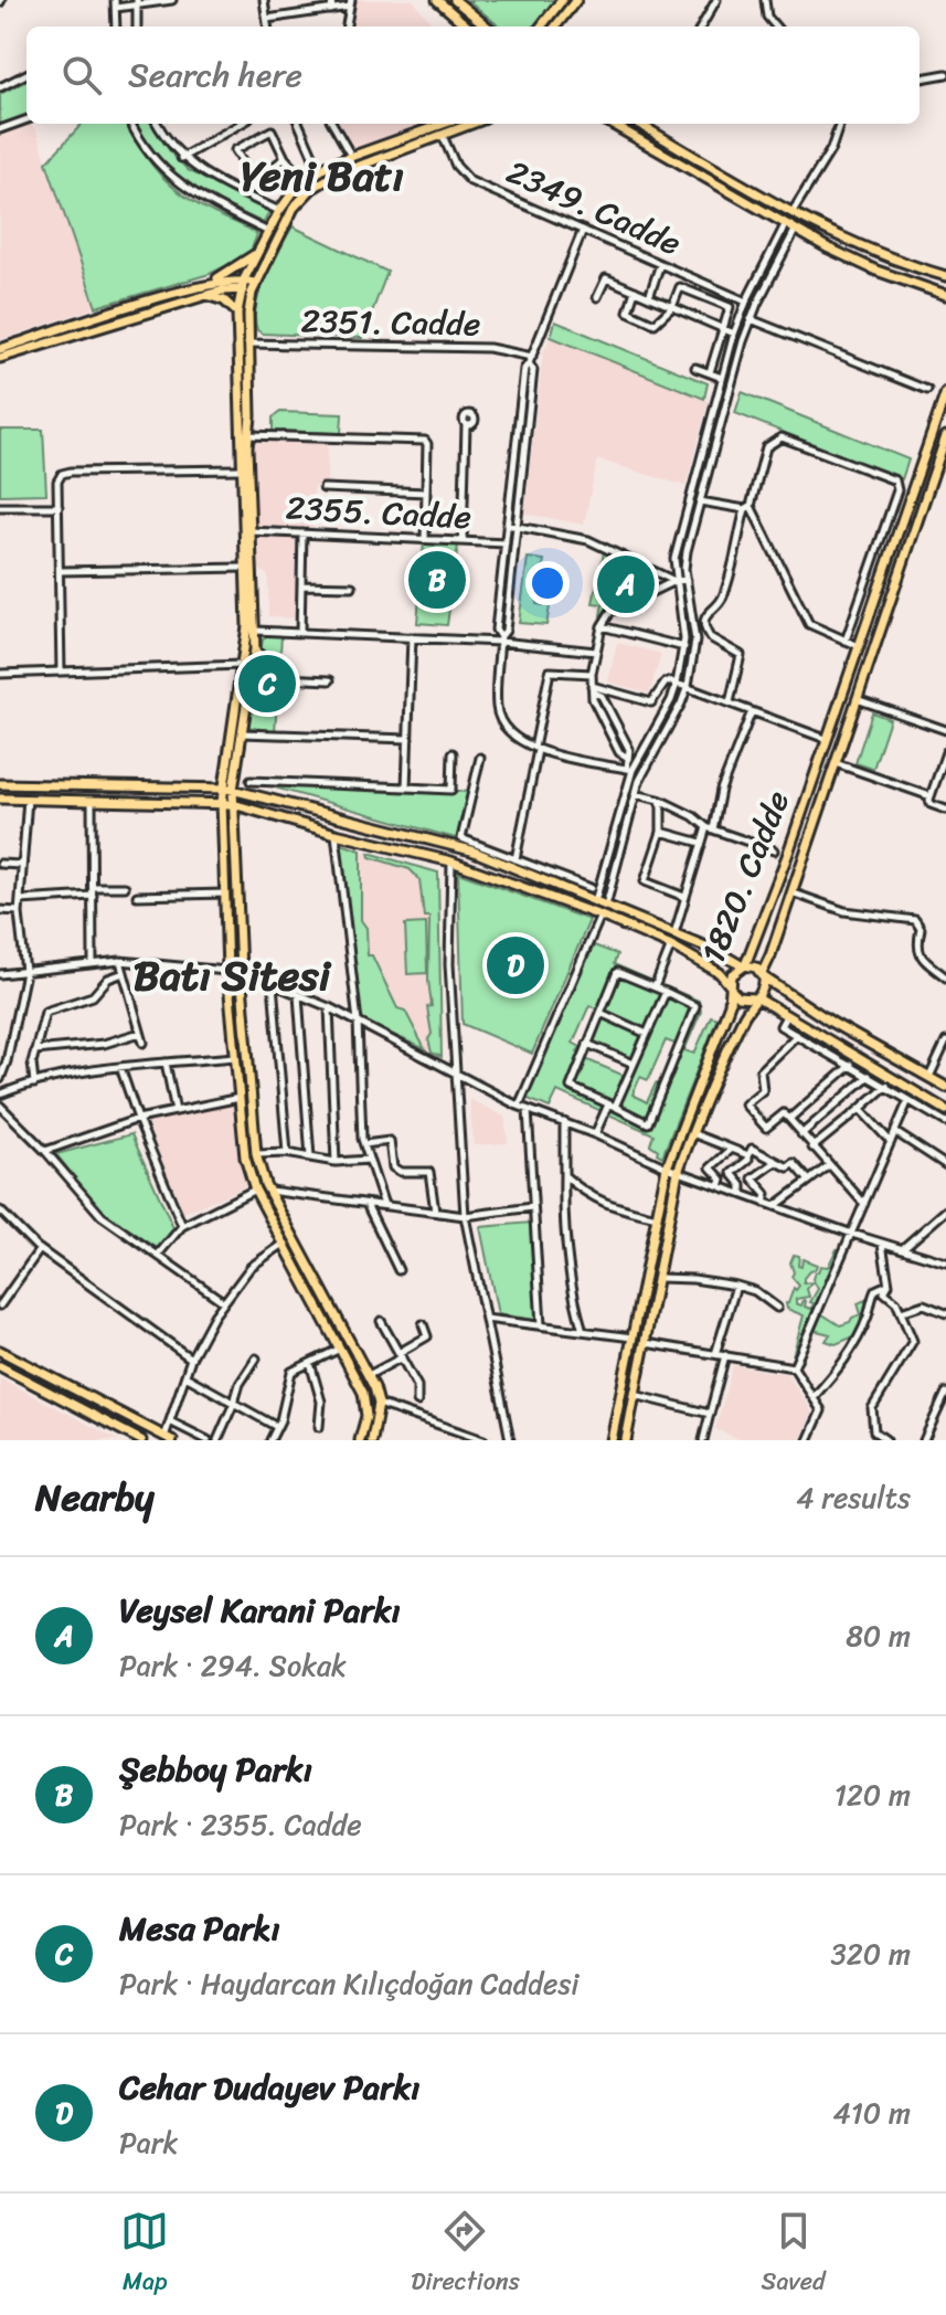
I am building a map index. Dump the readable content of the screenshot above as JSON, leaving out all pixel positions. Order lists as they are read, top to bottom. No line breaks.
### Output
{"streets":{"main road":["1820. Cadde"],"street":["2349. Cadde","2351. Cadde","2355. Cadde"]},"districts":["Yeni Batı","Batı Sitesi"],"page":{"search":"Search here","pins":["B","A","C","D"],"heading":["Nearby","4 results"],"list":[{"mark":"A","name":"Veysel Karani Parkı","note":"Park · 294. Sokak","value":"80 m"},{"mark":"B","name":"Şebboy Parkı","note":"Park · 2355. Cadde","value":"120 m"},{"mark":"C","name":"Mesa Parkı","note":"Park · Haydarcan Kılıçdoğan Caddesi","value":"320 m"},{"mark":"D","name":"Cehar Dudayev Parkı","note":"Park","value":"410 m"}],"nav":["Map","Directions","Saved"]}}
